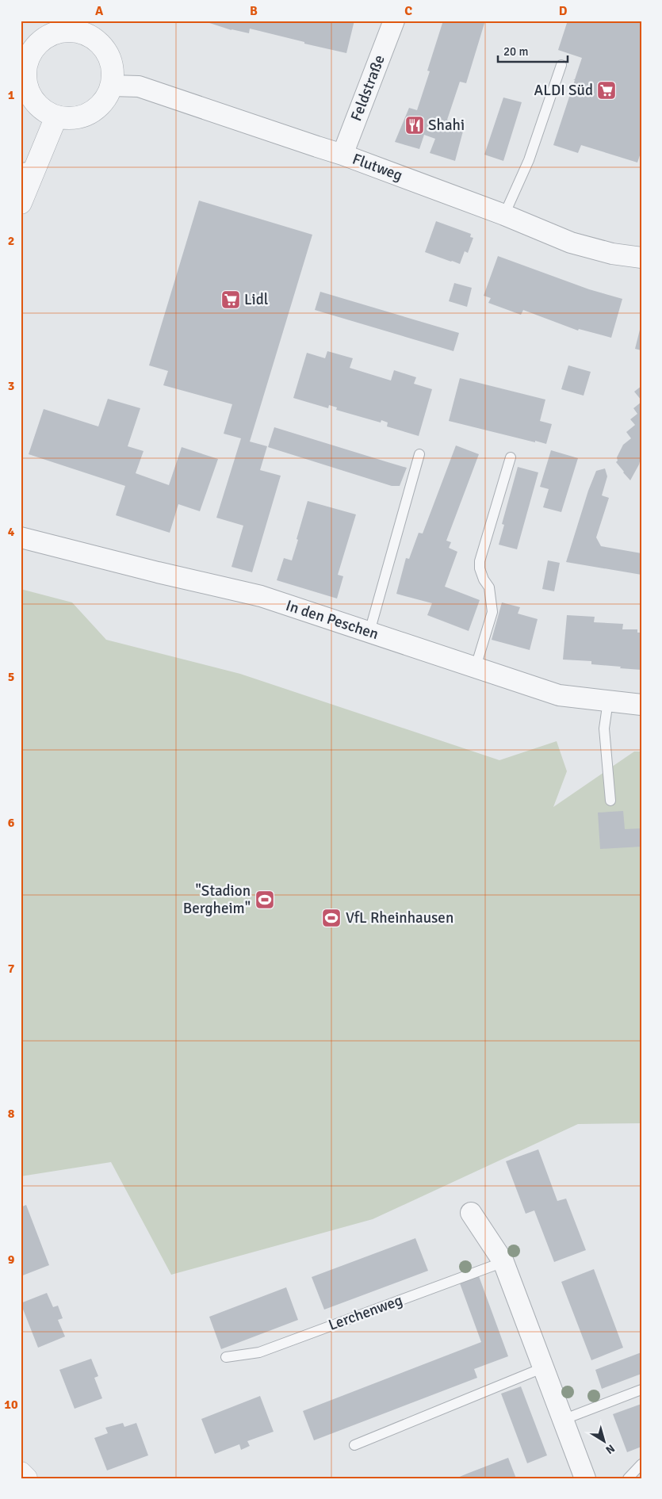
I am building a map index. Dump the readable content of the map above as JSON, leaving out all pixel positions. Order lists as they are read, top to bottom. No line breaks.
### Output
{"streets":{"street":["Feldstraße","Flutweg","In den Peschen"],"lane":["Lerchenweg"]},"crossings":[["Feldstraße","Flutweg"]],"places":{"supermarket":["ALDI Süd","Lidl"],"restaurant":["Shahi"],"sports":["\"Stadion Bergheim\"","VfL Rheinhausen"]},"scale_bar":"20 m","north":"bottom right","grid":{"columns":["A","B","C","D"],"rows":["1","2","3","4","5","6","7","8","9","10"]}}
